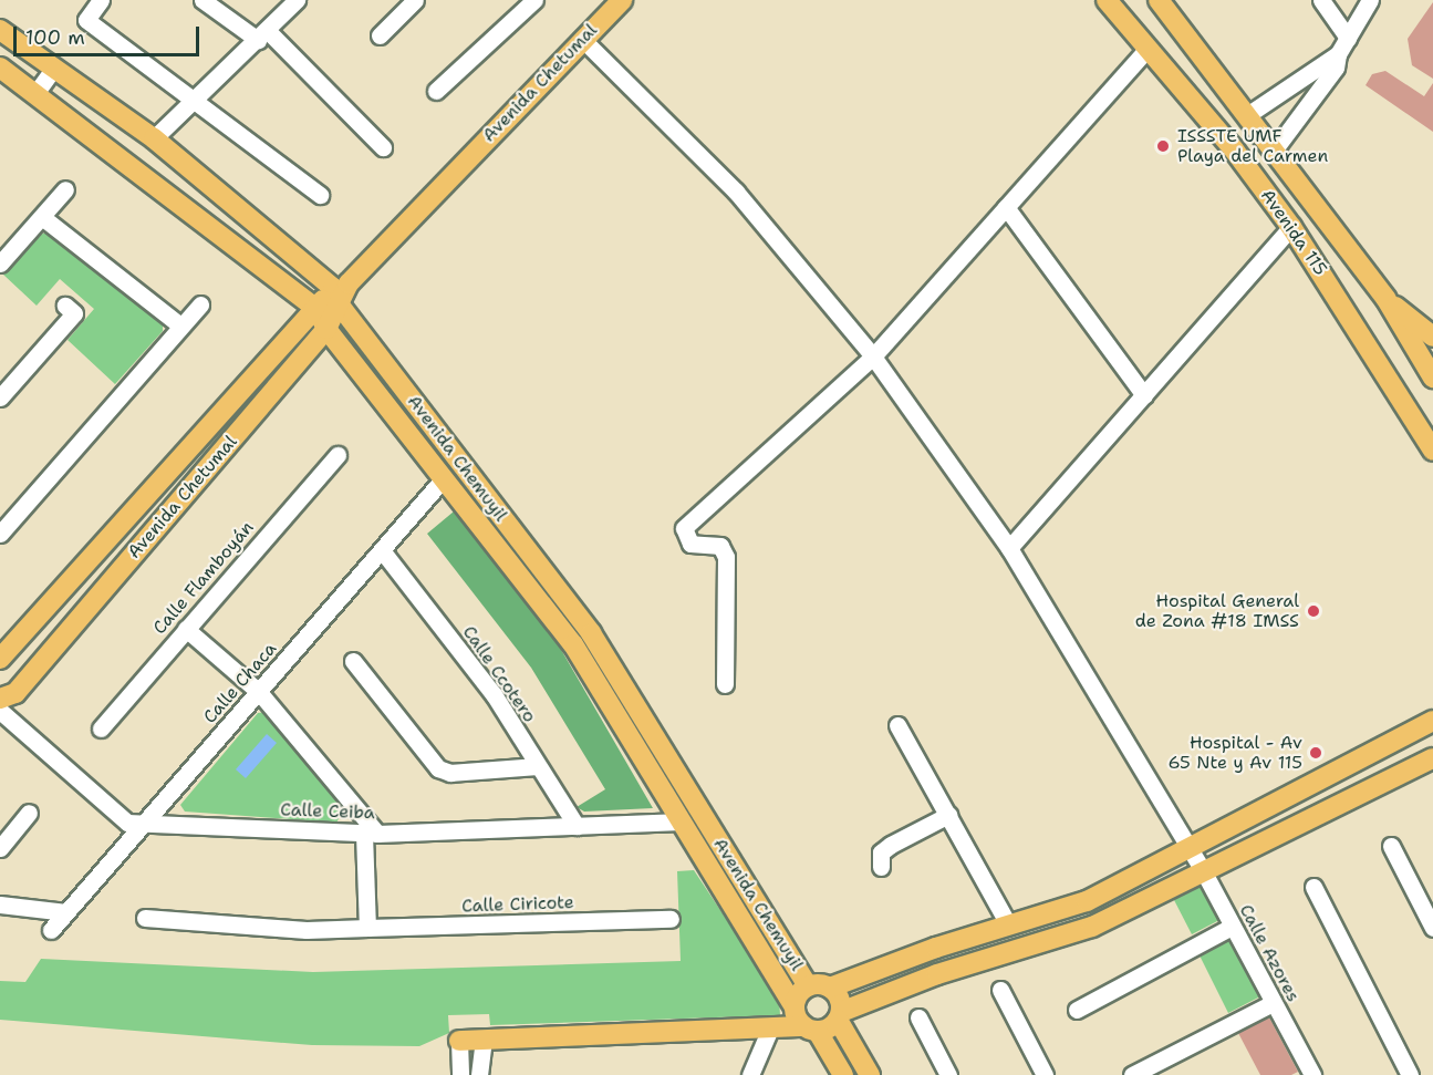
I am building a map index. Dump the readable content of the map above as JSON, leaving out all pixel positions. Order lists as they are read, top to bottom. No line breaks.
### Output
{"streets":{"main road":["Avenida Chetumal","Avenida 115","Avenida Chemuyil"],"street":["Calle Flamboyán","Calle Ccotero","Calle Chaca","Calle Ceiba","Calle Ciricote","Calle Azores"]},"crossings":[["Avenida Chetumal","Avenida Chemuyil"],["Avenida Chetumal","Calle Azores"],["Avenida Chemuyil","Calle Chaca"],["Avenida Chemuyil","Calle Ceiba"],["Calle Ccotero","Calle Chaca"],["Calle Ccotero","Calle Ceiba"],["Calle Chaca","Calle Ceiba"]],"places":["ISSSTE UMF Playa del Carmen","Hospital General de Zona #18 IMSS","Hospital - Av 65 Nte y Av 115"],"scale_bar":"100 m"}
